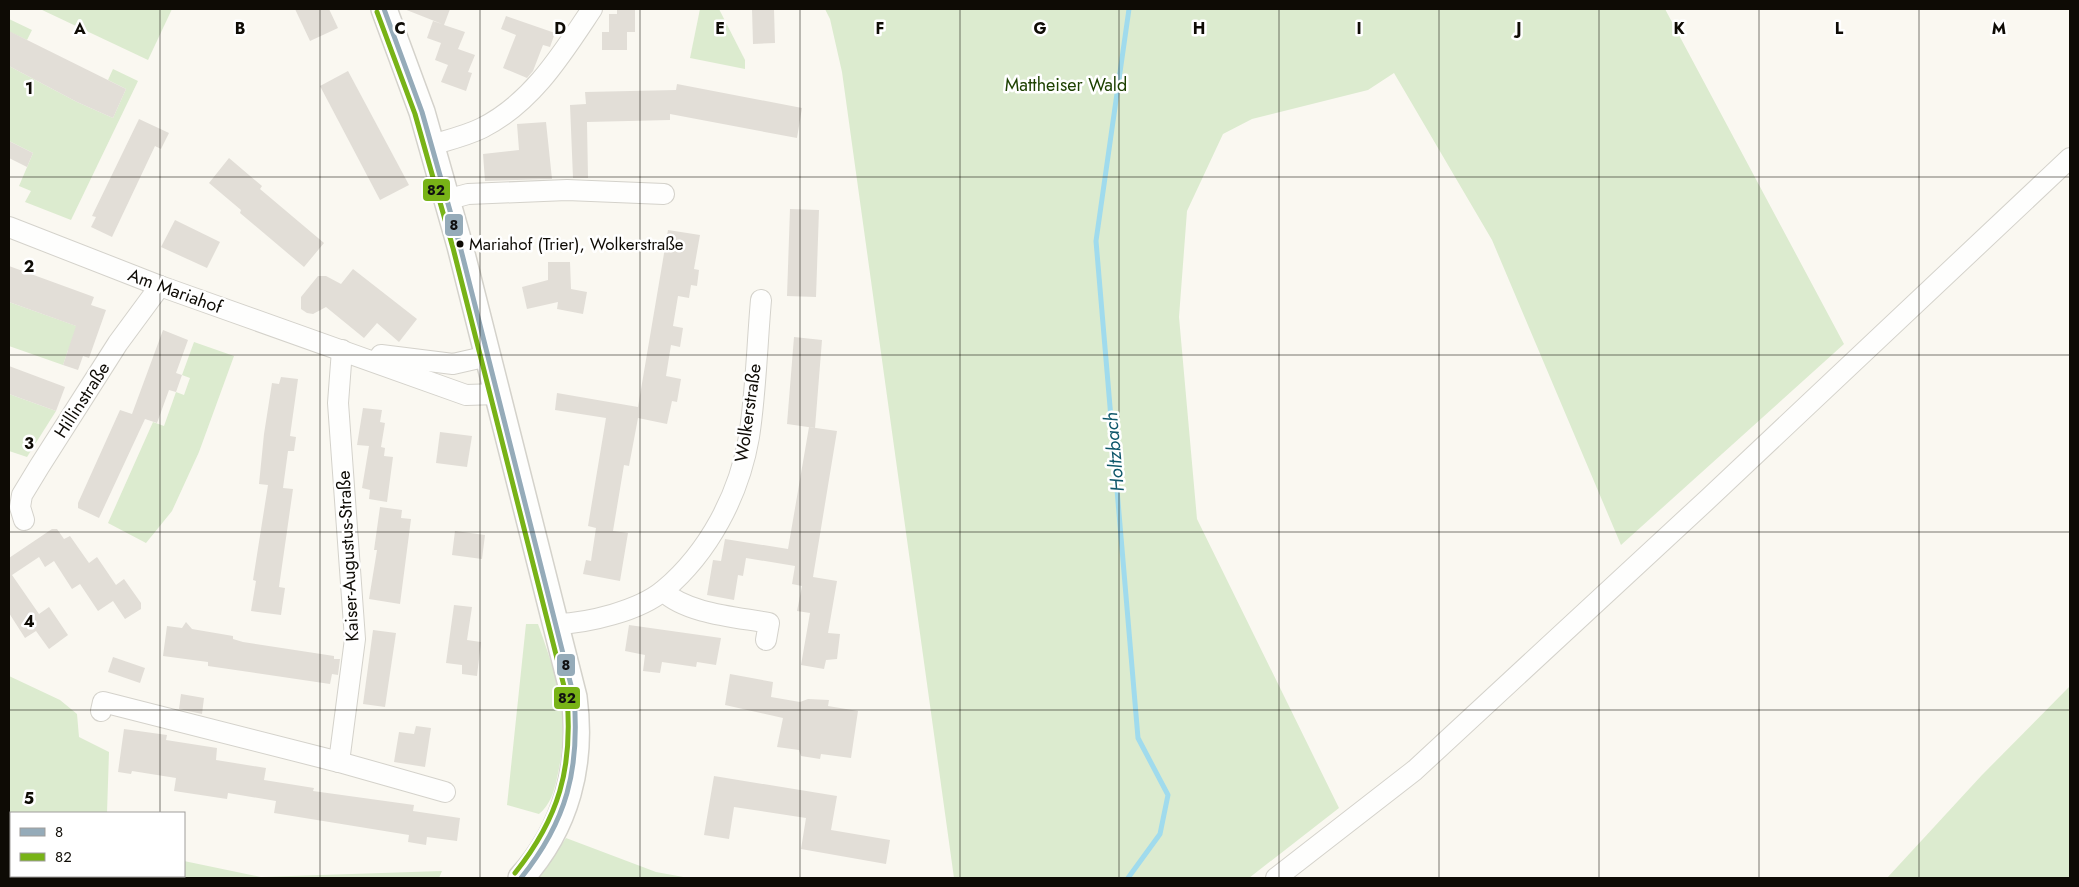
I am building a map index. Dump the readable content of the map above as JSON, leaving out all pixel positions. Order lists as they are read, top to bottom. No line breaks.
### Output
{"streets":{"street":["Am Mariahof","Hillinstraße","Wolkerstraße","Kaiser-Augustus-Straße"]},"crossings":[["Am Mariahof","Hillinstraße"],["Am Mariahof","Kaiser-Augustus-Straße"]],"water":["Holtzbach"],"parks":["Mattheiser Wald"],"places":["Mariahof (Trier), Wolkerstraße"],"lines":["transit line 8","transit line 82"],"legend":["8","82"],"grid":{"columns":["A","B","C","D","E","F","G","H","I","J","K","L","M"],"rows":["1","2","3","4","5"]}}
